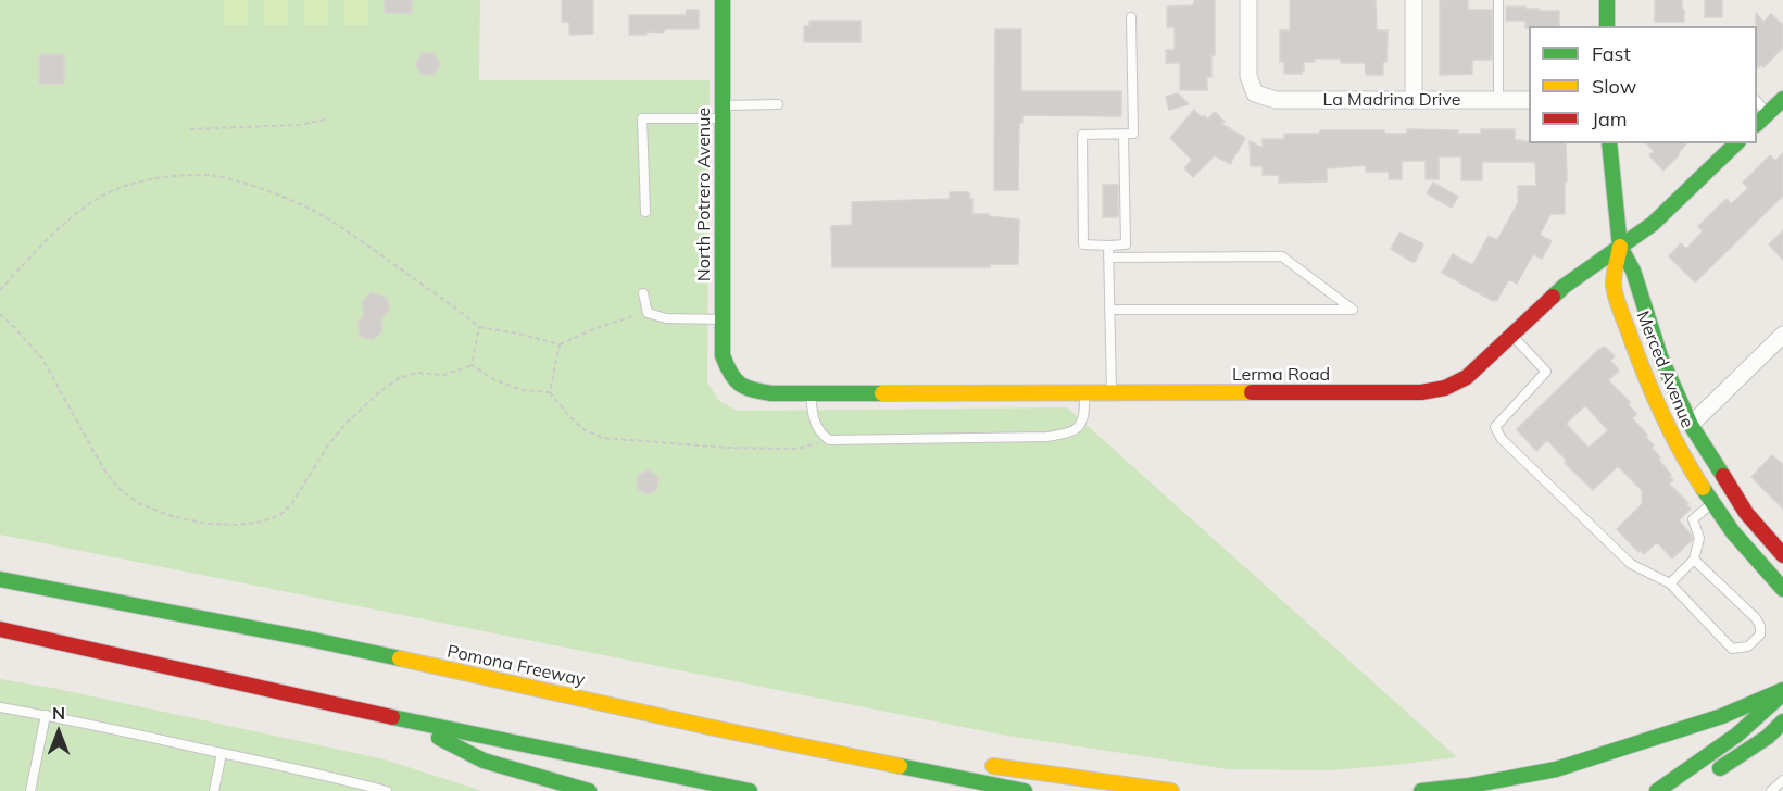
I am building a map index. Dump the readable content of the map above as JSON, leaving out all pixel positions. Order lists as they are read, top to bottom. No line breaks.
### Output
{"streets":{"main road":["North Potrero Avenue","Merced Avenue","Lerma Road","Pomona Freeway"],"street":["La Madrina Drive"]},"crossings":[["North Potrero Avenue","Lerma Road"],["Merced Avenue","Lerma Road"]],"legend":["Fast","Slow","Jam"],"north":"top"}
